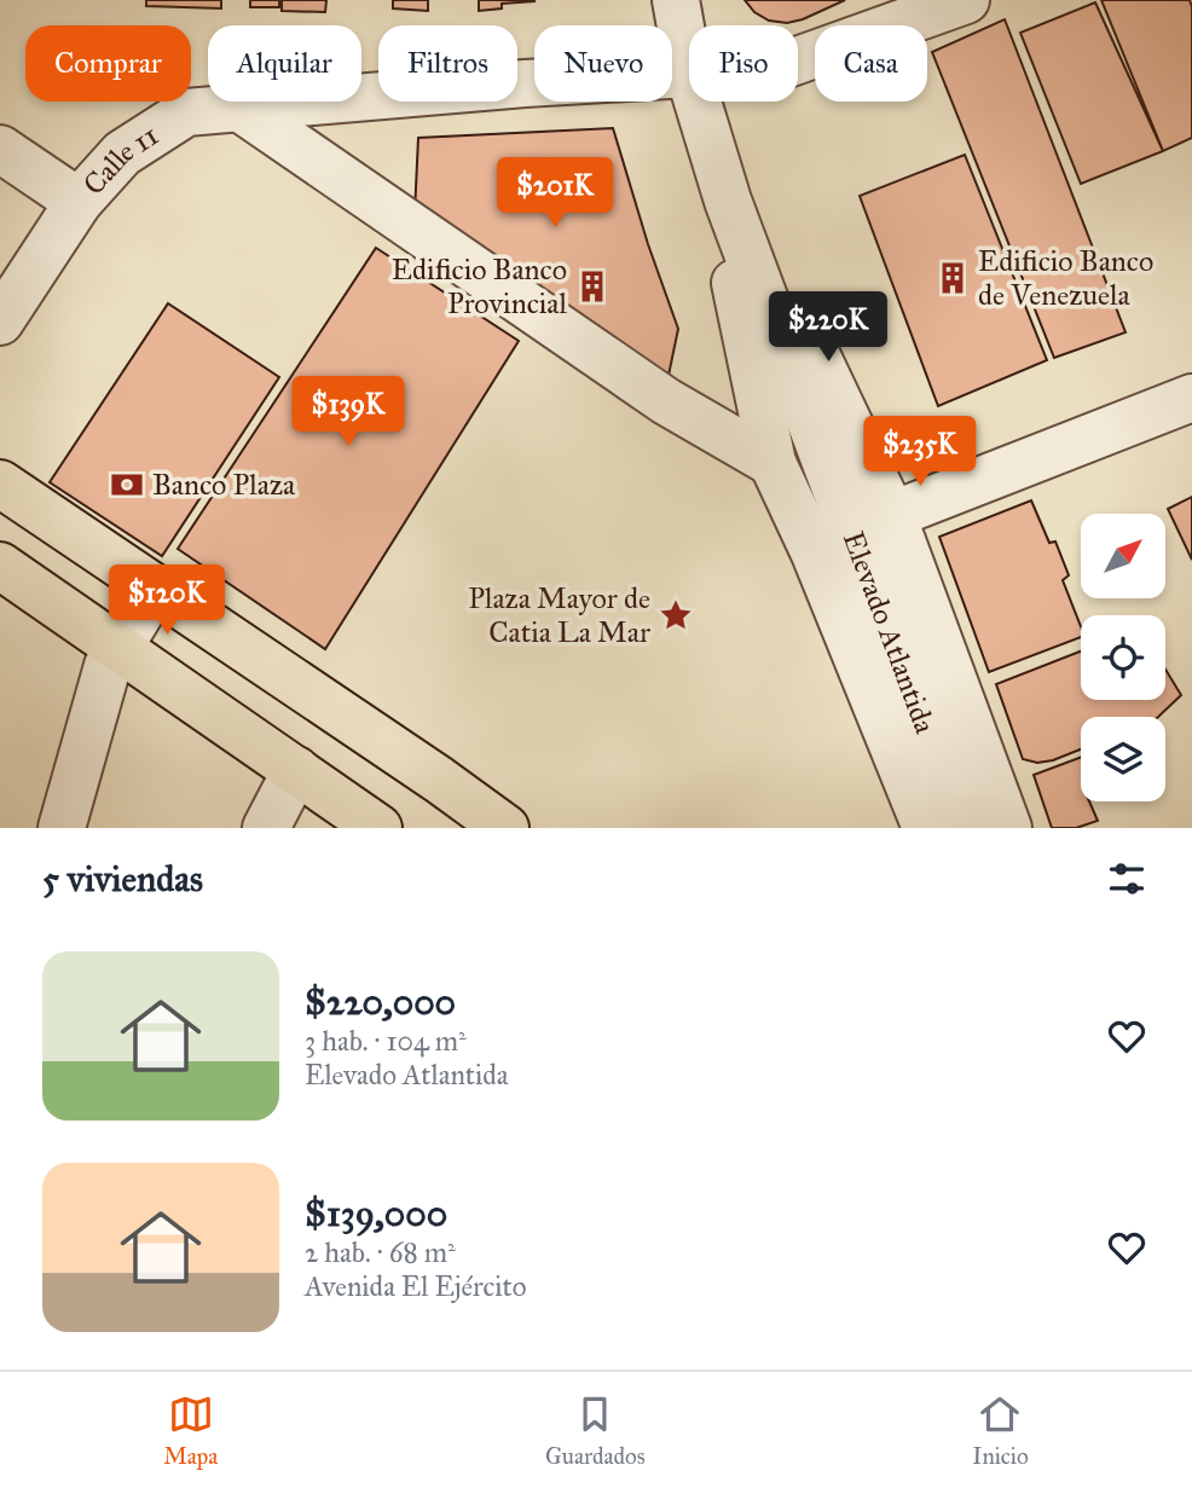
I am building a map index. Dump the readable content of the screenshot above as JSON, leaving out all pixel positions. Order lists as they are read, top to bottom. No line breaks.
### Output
{"streets":{"street":["Calle 11","Elevado Atlantida"]},"places":{"building":["Edificio Banco de Venezuela","Edificio Banco Provincial"],"bank":["Banco Plaza"],"place":["Plaza Mayor de Catia La Mar"]},"north":"top right","page":{"chip":["Comprar","Alquilar","Filtros","Nuevo","Piso","Casa"],"price":["$201K","$220K","$139K","$235K","$120K"],"heading":"5 viviendas","list":[{"name":"$220,000","note":"3 hab. · 104 m² · Elevado Atlantida"},{"name":"$139,000","note":"2 hab. · 68 m² · Avenida El Ejército"}],"tabs":["Mapa","Guardados","Inicio"]}}
